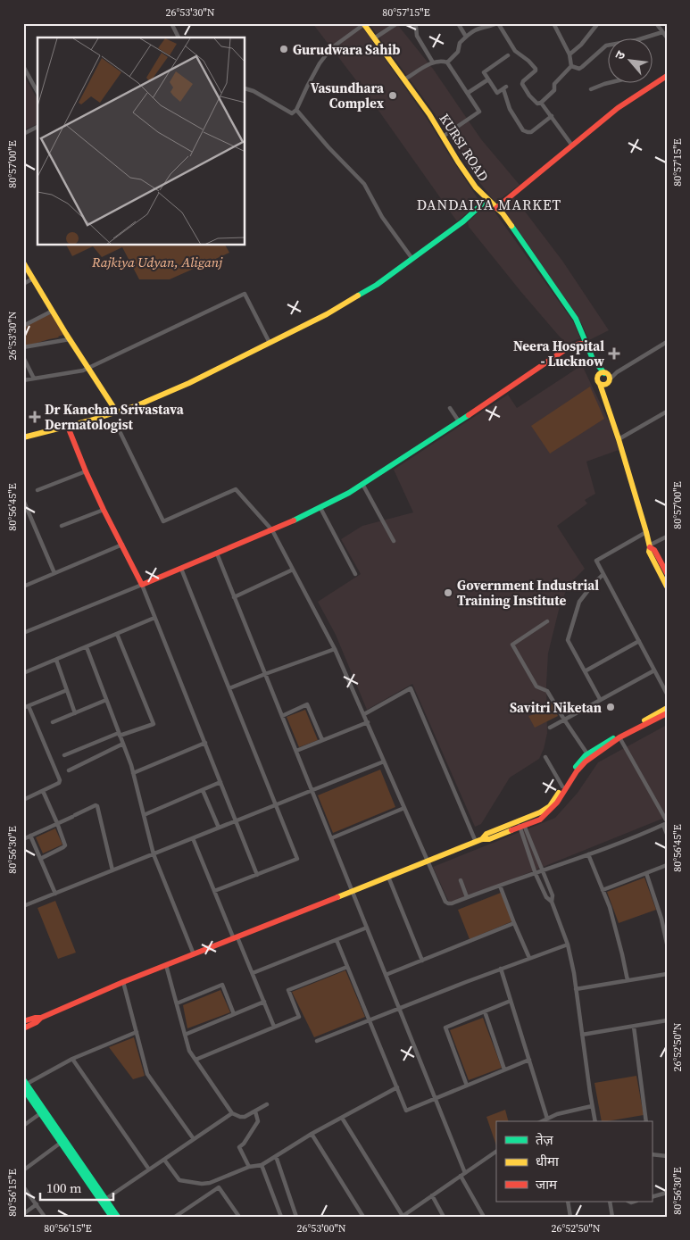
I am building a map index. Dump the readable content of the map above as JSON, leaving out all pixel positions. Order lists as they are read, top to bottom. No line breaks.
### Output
{"streets":{"main road":["KURSI ROAD"]},"districts":["DANDAIYA MARKET"],"parks":["Rajkiya Udyan, Aliganj"],"places":{"other":["Gurudwara Sahib","Vasundhara Complex","Government Industrial Training Institute","Savitri Niketan"],"health":["Neera Hospital - Lucknow","Dr Kanchan Srivastava Dermatologist"]},"legend":["तेज़","धीमा","जाम"],"scale_bar":"100 m","north":"top left","coordinates":["26°53'30\"N","80°57'15\"E","80°57'00\"E","80°56'45\"E","80°56'30\"E","26°52'50\"N","80°56'15\"E","26°53'00\"N"]}
